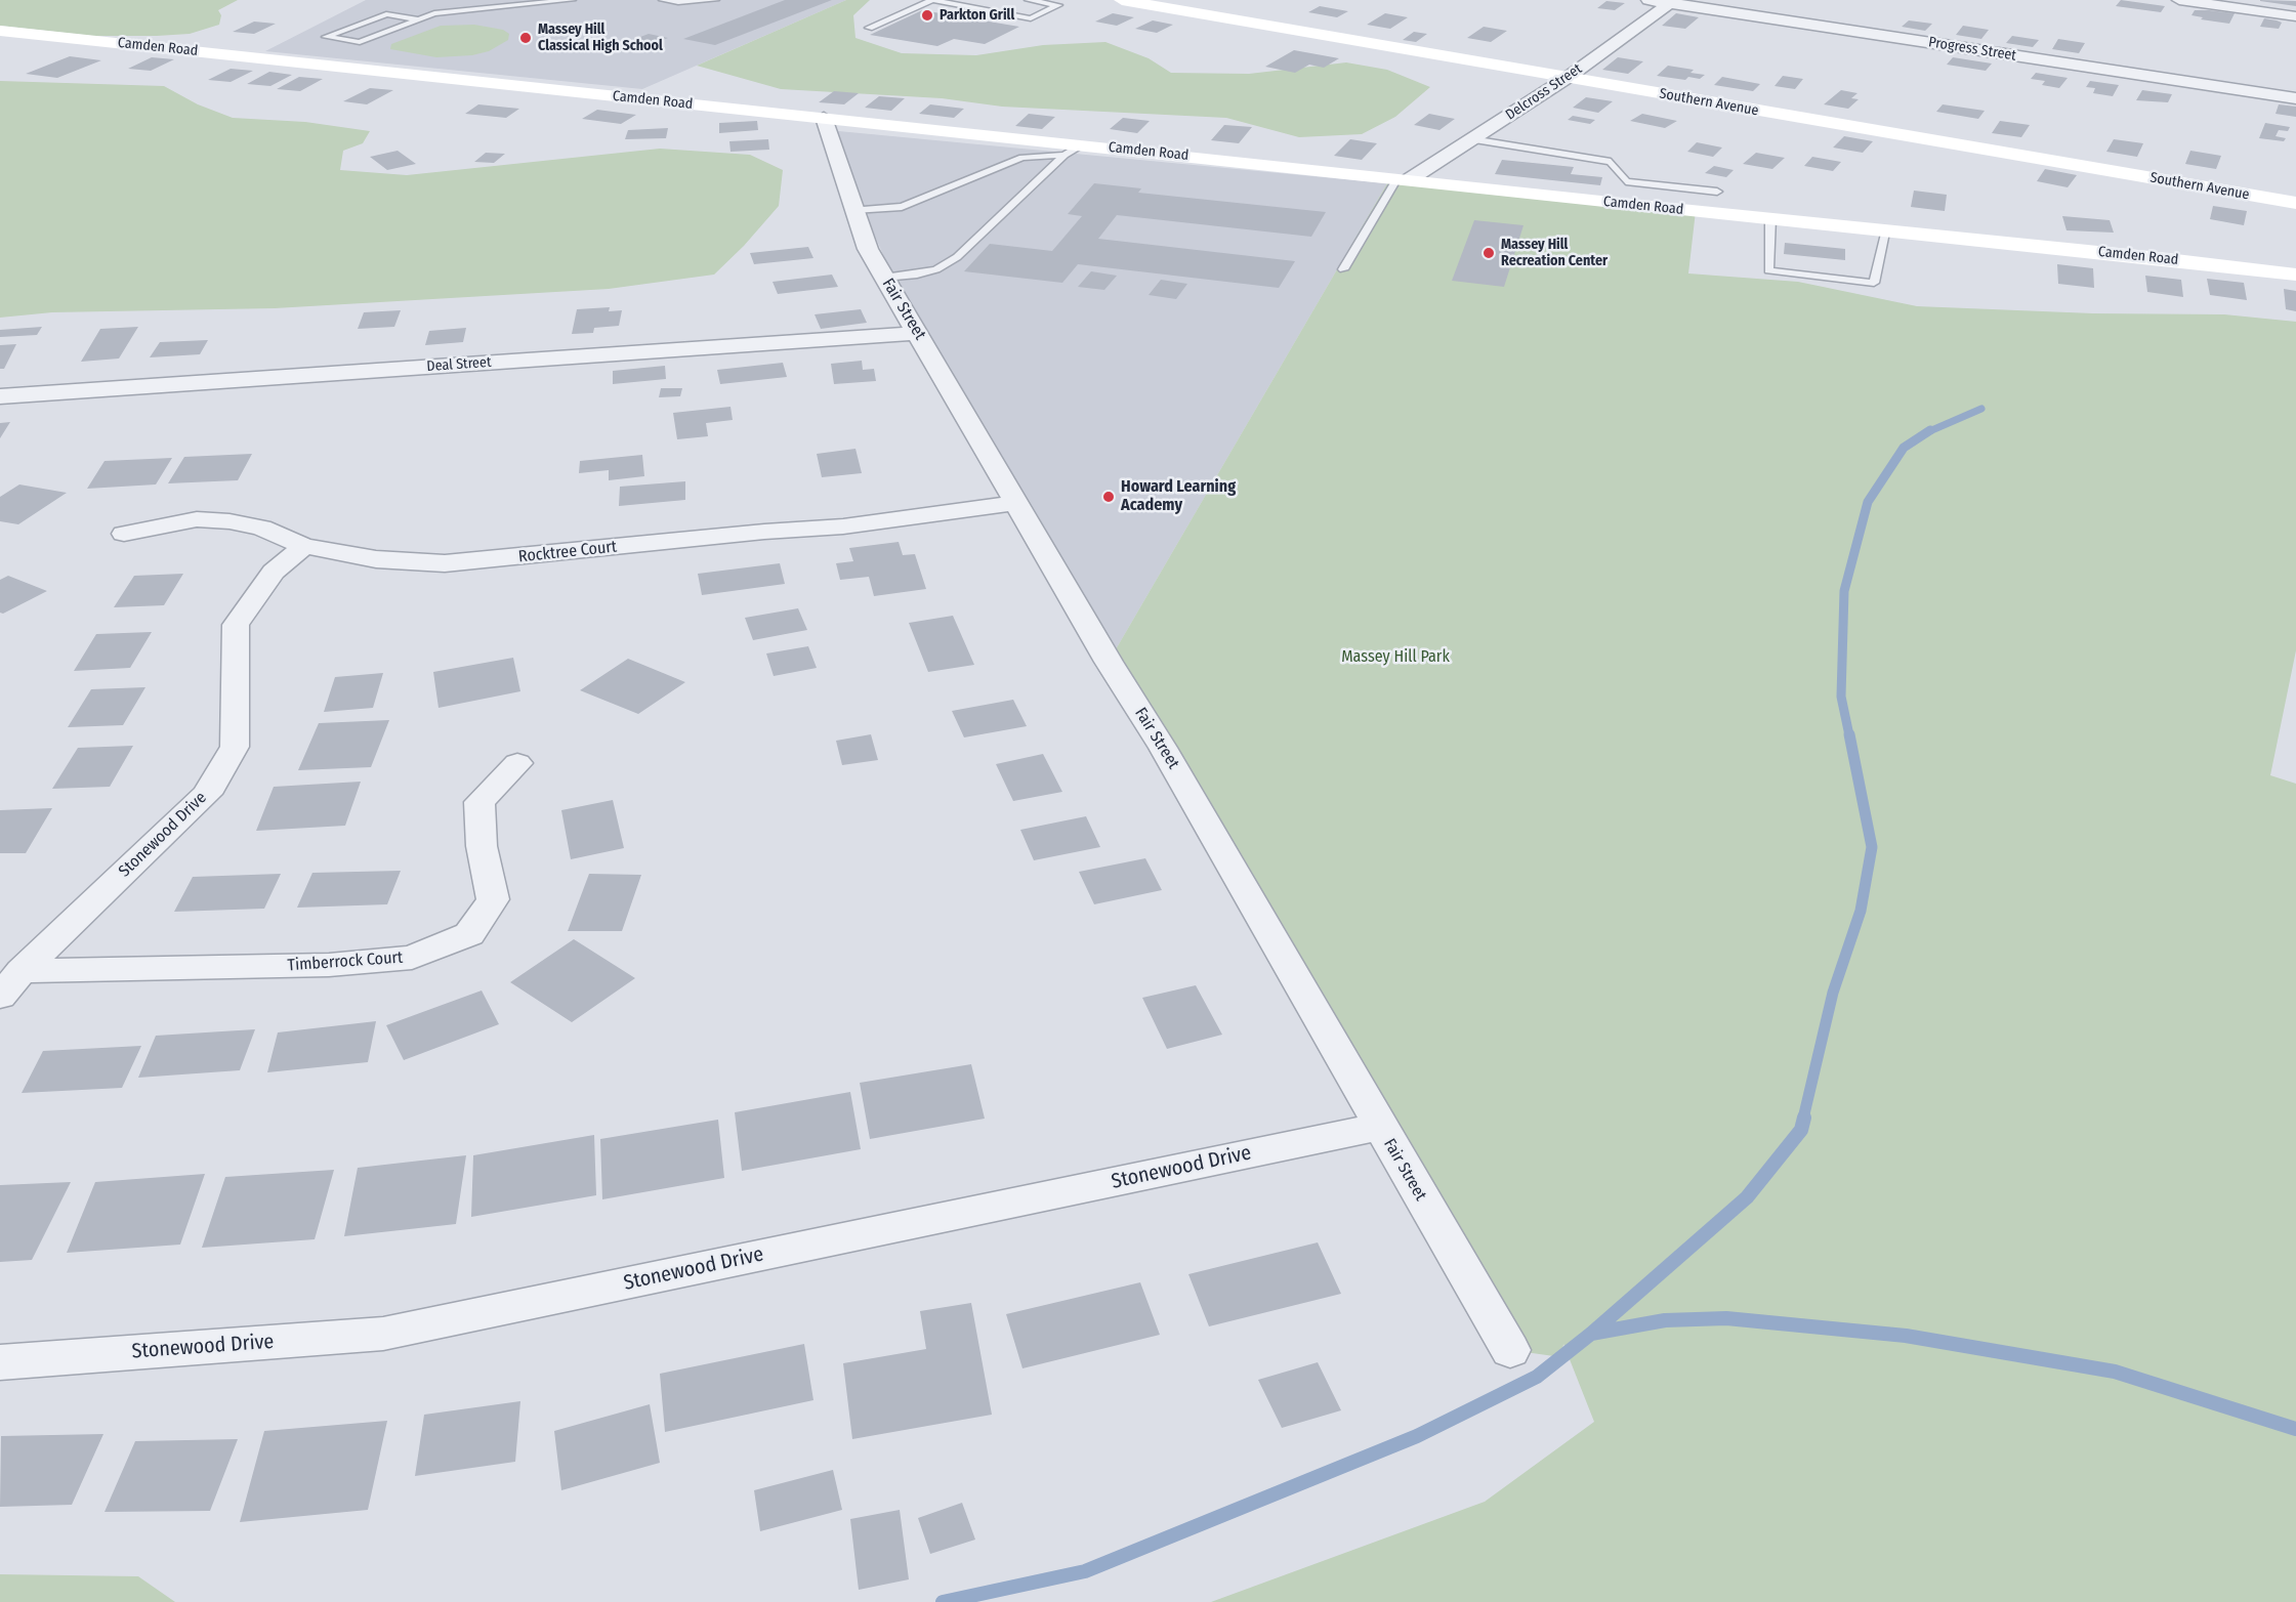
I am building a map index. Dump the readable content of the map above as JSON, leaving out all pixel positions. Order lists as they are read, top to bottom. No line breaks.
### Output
{"streets":{"street":["Camden Road","Progress Street","Delcross Street","Southern Avenue","Fair Street","Deal Street","Rocktree Court","Stonewood Drive","Timberrock Court"]},"crossings":[["Camden Road","Delcross Street"],["Camden Road","Fair Street"],["Progress Street","Delcross Street"],["Delcross Street","Southern Avenue"],["Fair Street","Deal Street"],["Fair Street","Rocktree Court"],["Fair Street","Stonewood Drive"],["Rocktree Court","Stonewood Drive"],["Stonewood Drive","Timberrock Court"]],"parks":["Massey Hill Park"],"places":["Parkton Grill","Massey Hill Classical High School","Massey Hill Recreation Center","Howard Learning Academy"]}
